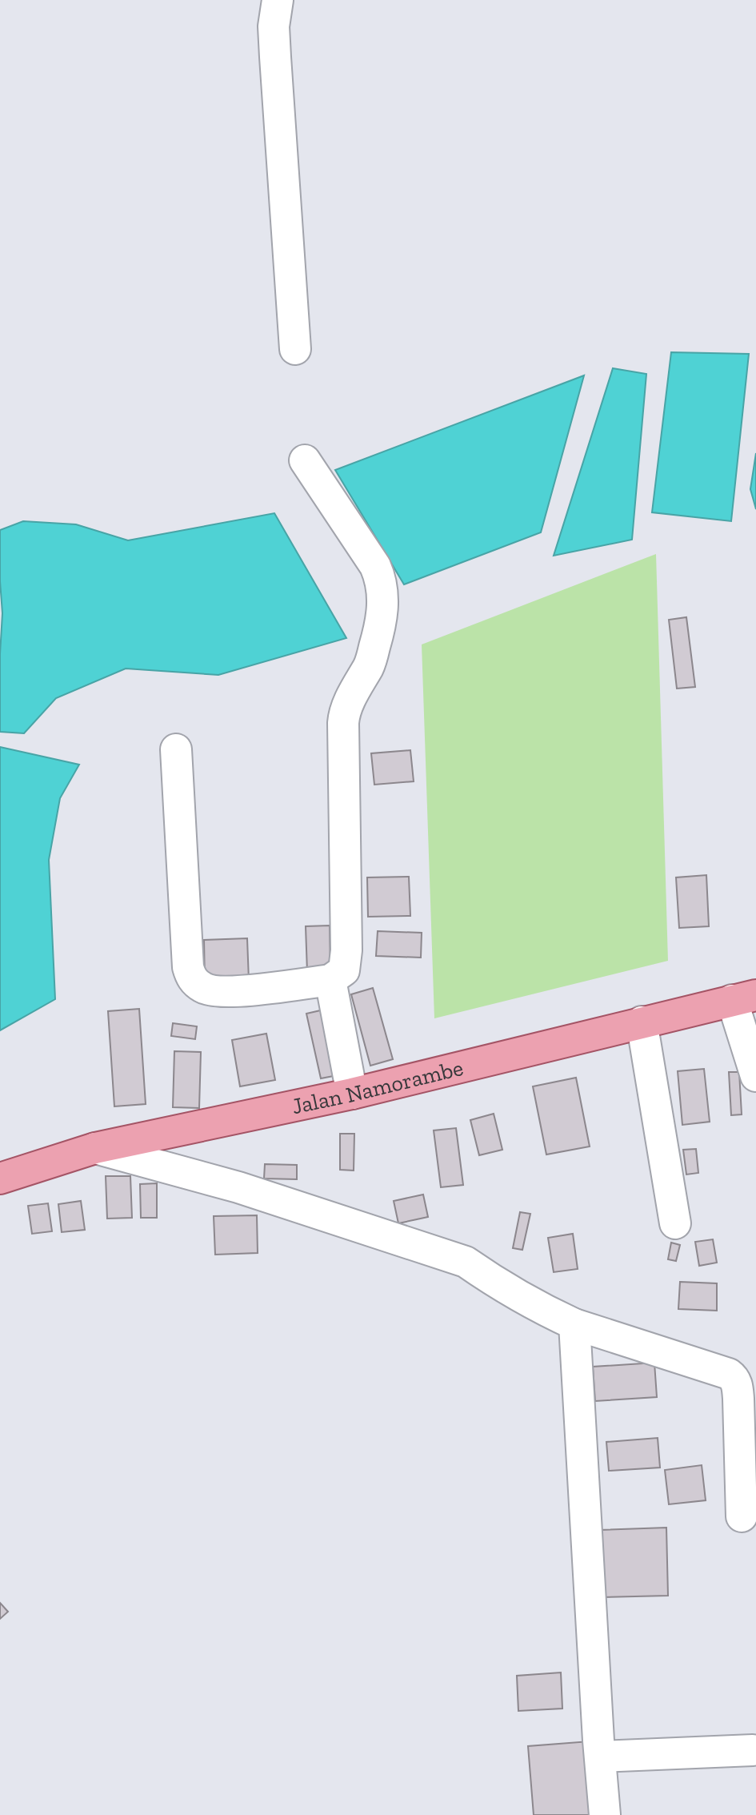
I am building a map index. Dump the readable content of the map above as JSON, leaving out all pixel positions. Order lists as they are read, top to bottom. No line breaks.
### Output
{"streets":{"main road":["Jalan Namorambe"]}}
